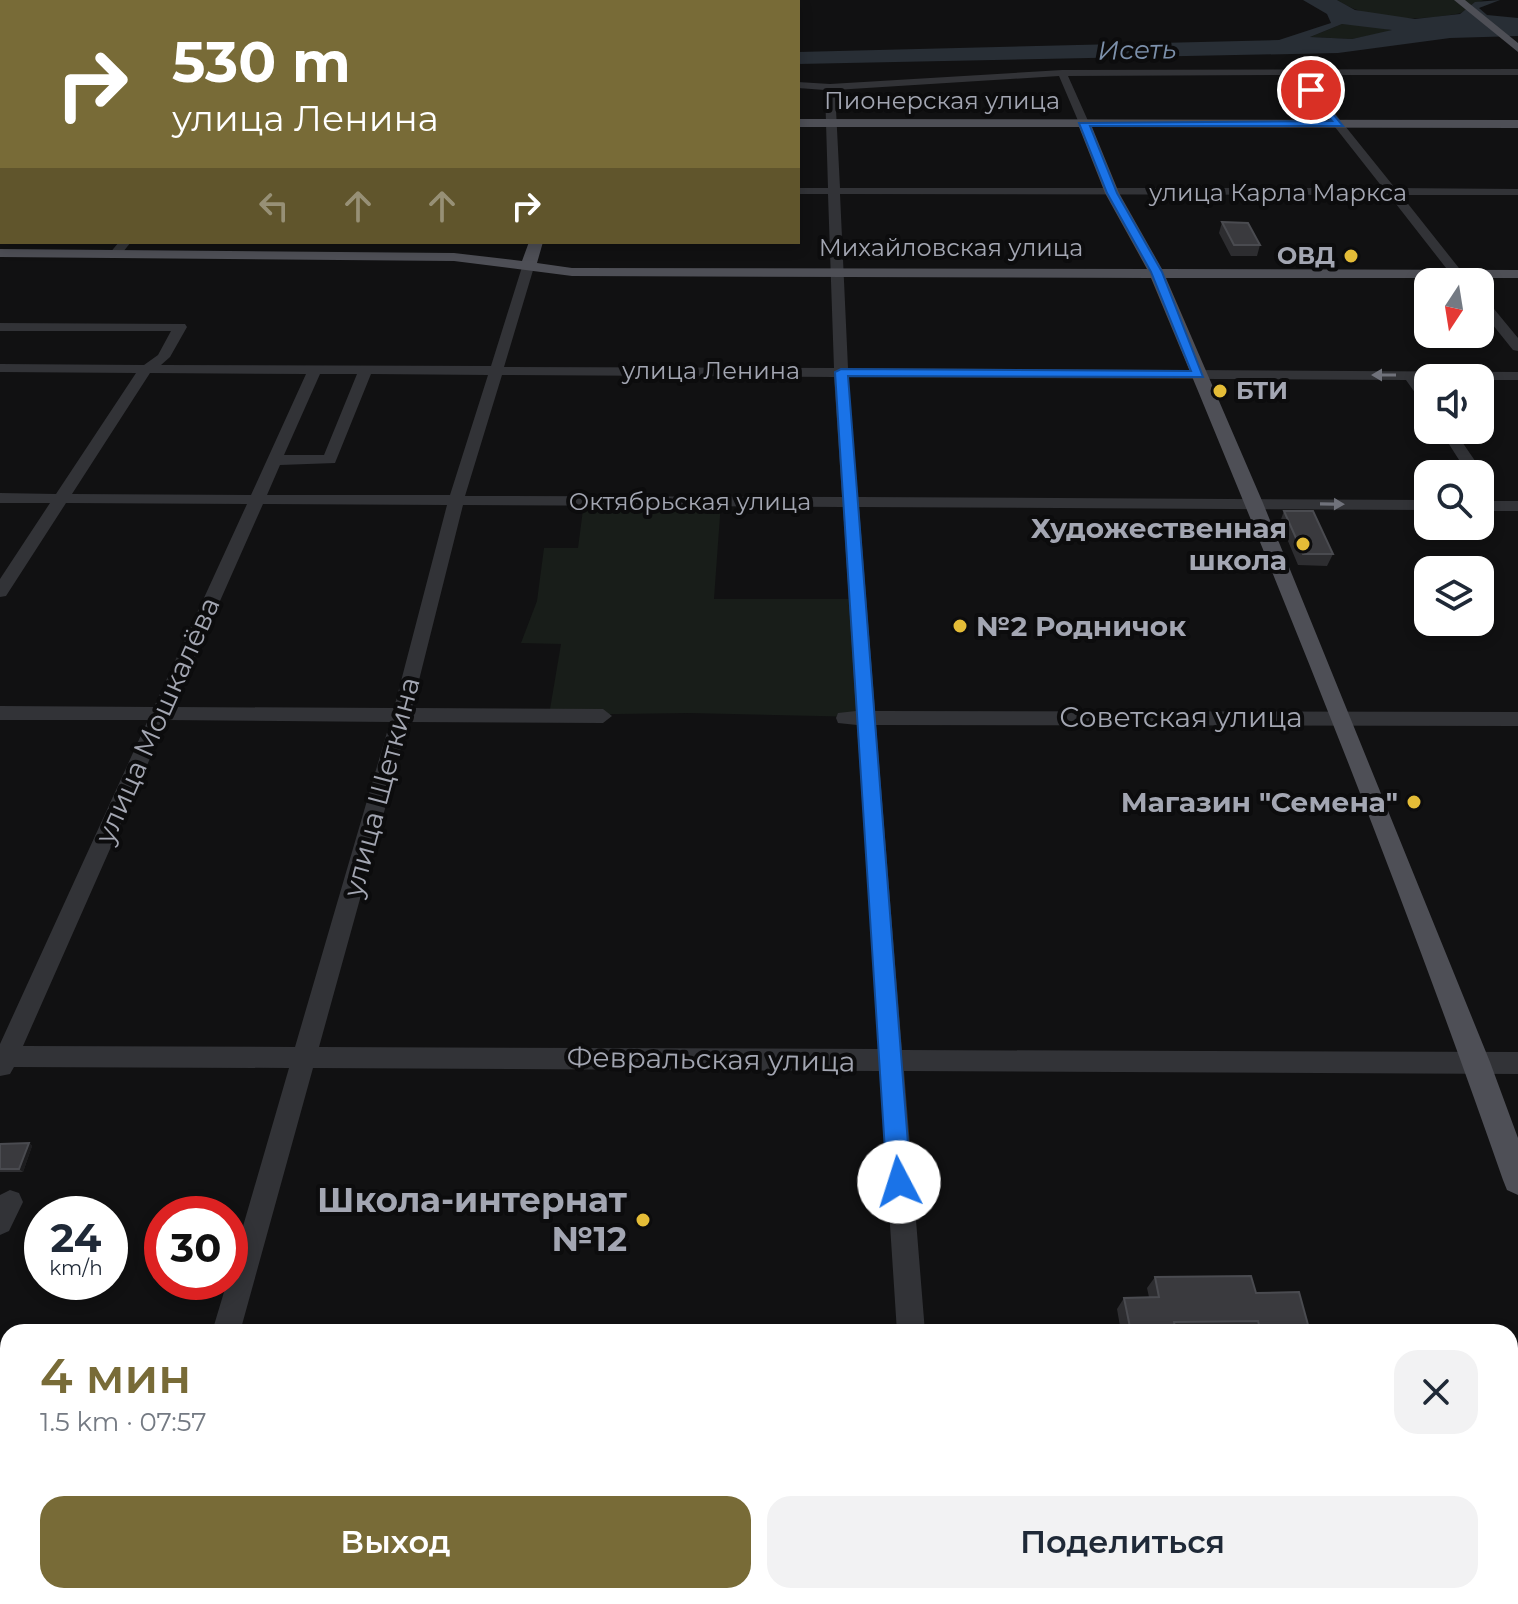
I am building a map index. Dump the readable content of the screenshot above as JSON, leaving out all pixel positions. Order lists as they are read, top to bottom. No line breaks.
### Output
{"streets":{"main road":["Пионерская улица","Михайловская улица","улица Щеткина"],"street":["улица Карла Маркса","улица Ленина","Октябрьская улица","Советская улица","улица Мошкалёва","Февральская улица"]},"crossings":[["Михайловская улица","улица Щеткина"],["улица Ленина","улица Мошкалёва"],["улица Ленина","улица Щеткина"],["Октябрьская улица","улица Мошкалёва"],["Октябрьская улица","улица Щеткина"],["улица Мошкалёва","Февральская улица"],["улица Щеткина","Февральская улица"]],"water":["Исеть"],"places":["ОВД","БТИ","Художественная школа","№2 Родничок","Магазин \"Семена\"","Школа-интернат №12"],"north":"bottom","page":{"turn":["530 m","улица Ленина"],"speed":"24 km/h","limit":"30","heading":["4 мин","1.5 km · 07:57"],"buttons":["Выход","Поделиться"]}}
